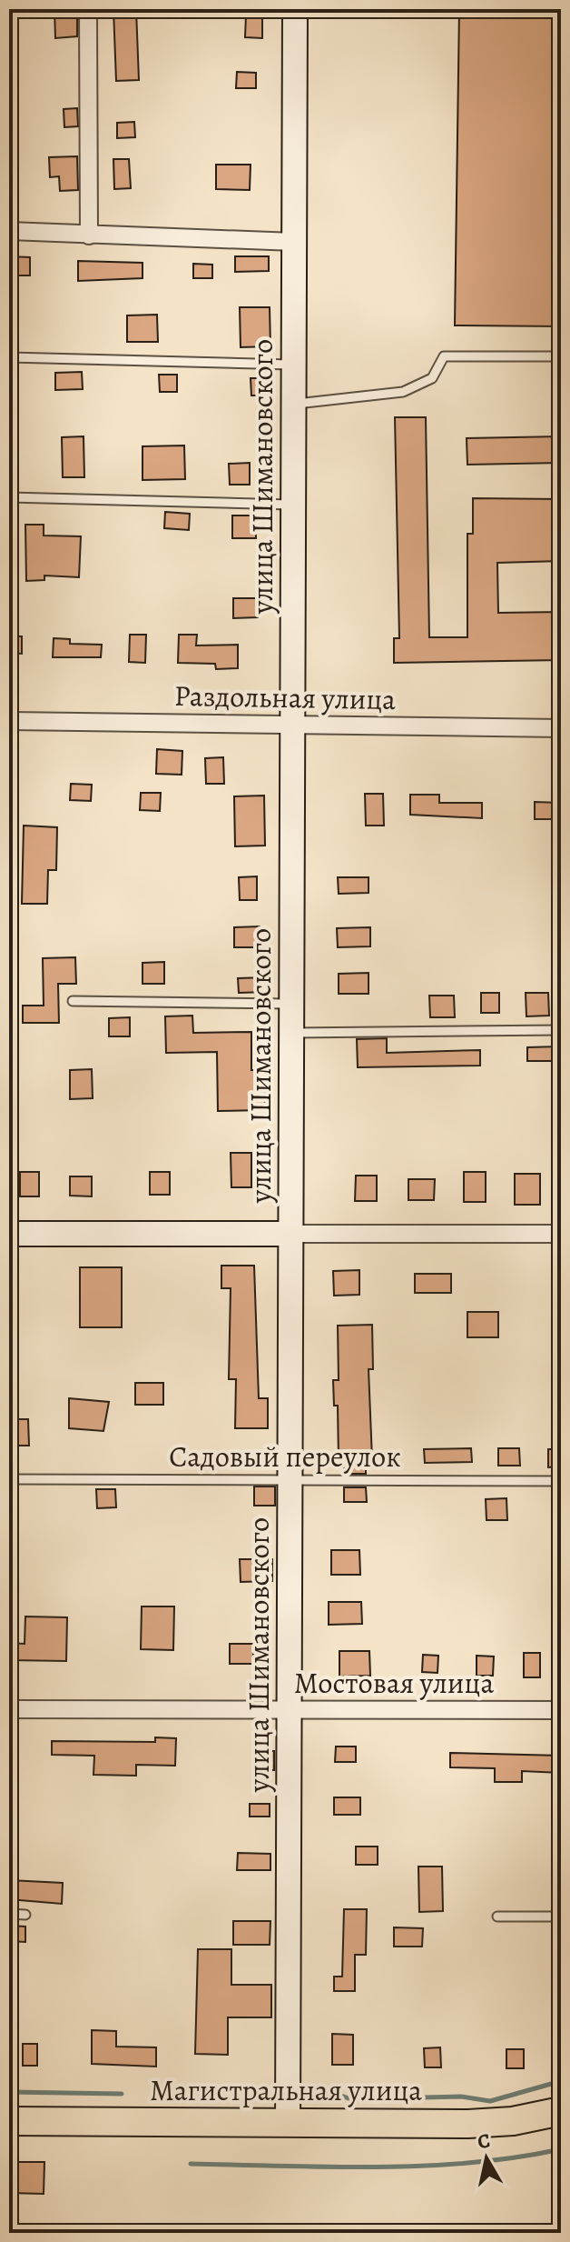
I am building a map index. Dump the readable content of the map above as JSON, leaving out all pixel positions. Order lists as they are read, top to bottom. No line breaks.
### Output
{"streets":{"main road":["Магистральная улица"],"street":["улица Шимановского","Раздольная улица","Мостовая улица"],"lane":["Садовый переулок"]},"crossings":[["улица Шимановского","Раздольная улица"],["улица Шимановского","Садовый переулок"],["улица Шимановского","Мостовая улица"],["улица Шимановского","Магистральная улица"]],"north":"top"}
